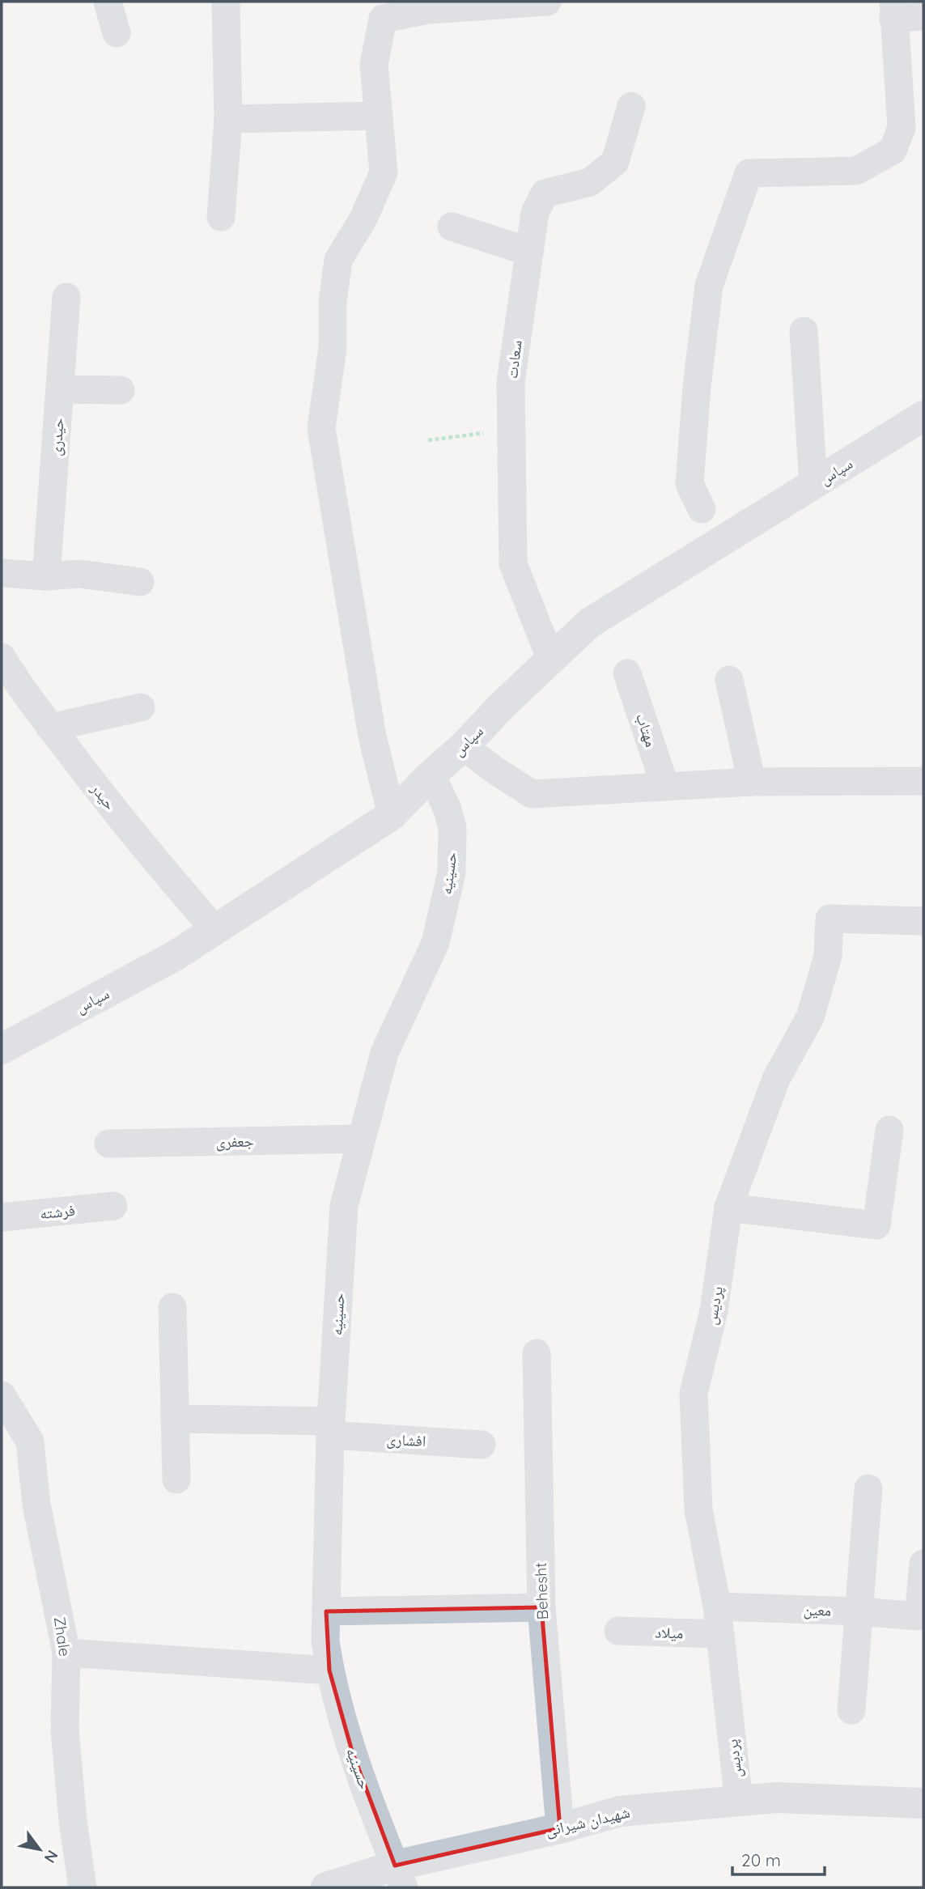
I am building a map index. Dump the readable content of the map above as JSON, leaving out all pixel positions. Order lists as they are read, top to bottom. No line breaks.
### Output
{"streets":{"street":["سعادت","حیدری","سپاس","مهتاب","حیدر","حسینیه","جعفری","فرشته","پردیس","افشاری","Behesht","معین","میلاد","Zhale","شهیدان شیرانی"]},"crossings":[["سعادت","سپاس"],["سپاس","حیدر"],["سپاس","حسینیه"],["حسینیه","جعفری"],["حسینیه","افشاری"],["حسینیه","شهیدان شیرانی"],["پردیس","معین"],["پردیس","میلاد"],["پردیس","شهیدان شیرانی"],["Behesht","شهیدان شیرانی"],["معین","میلاد"]],"scale_bar":"20 m","north":"bottom right"}
